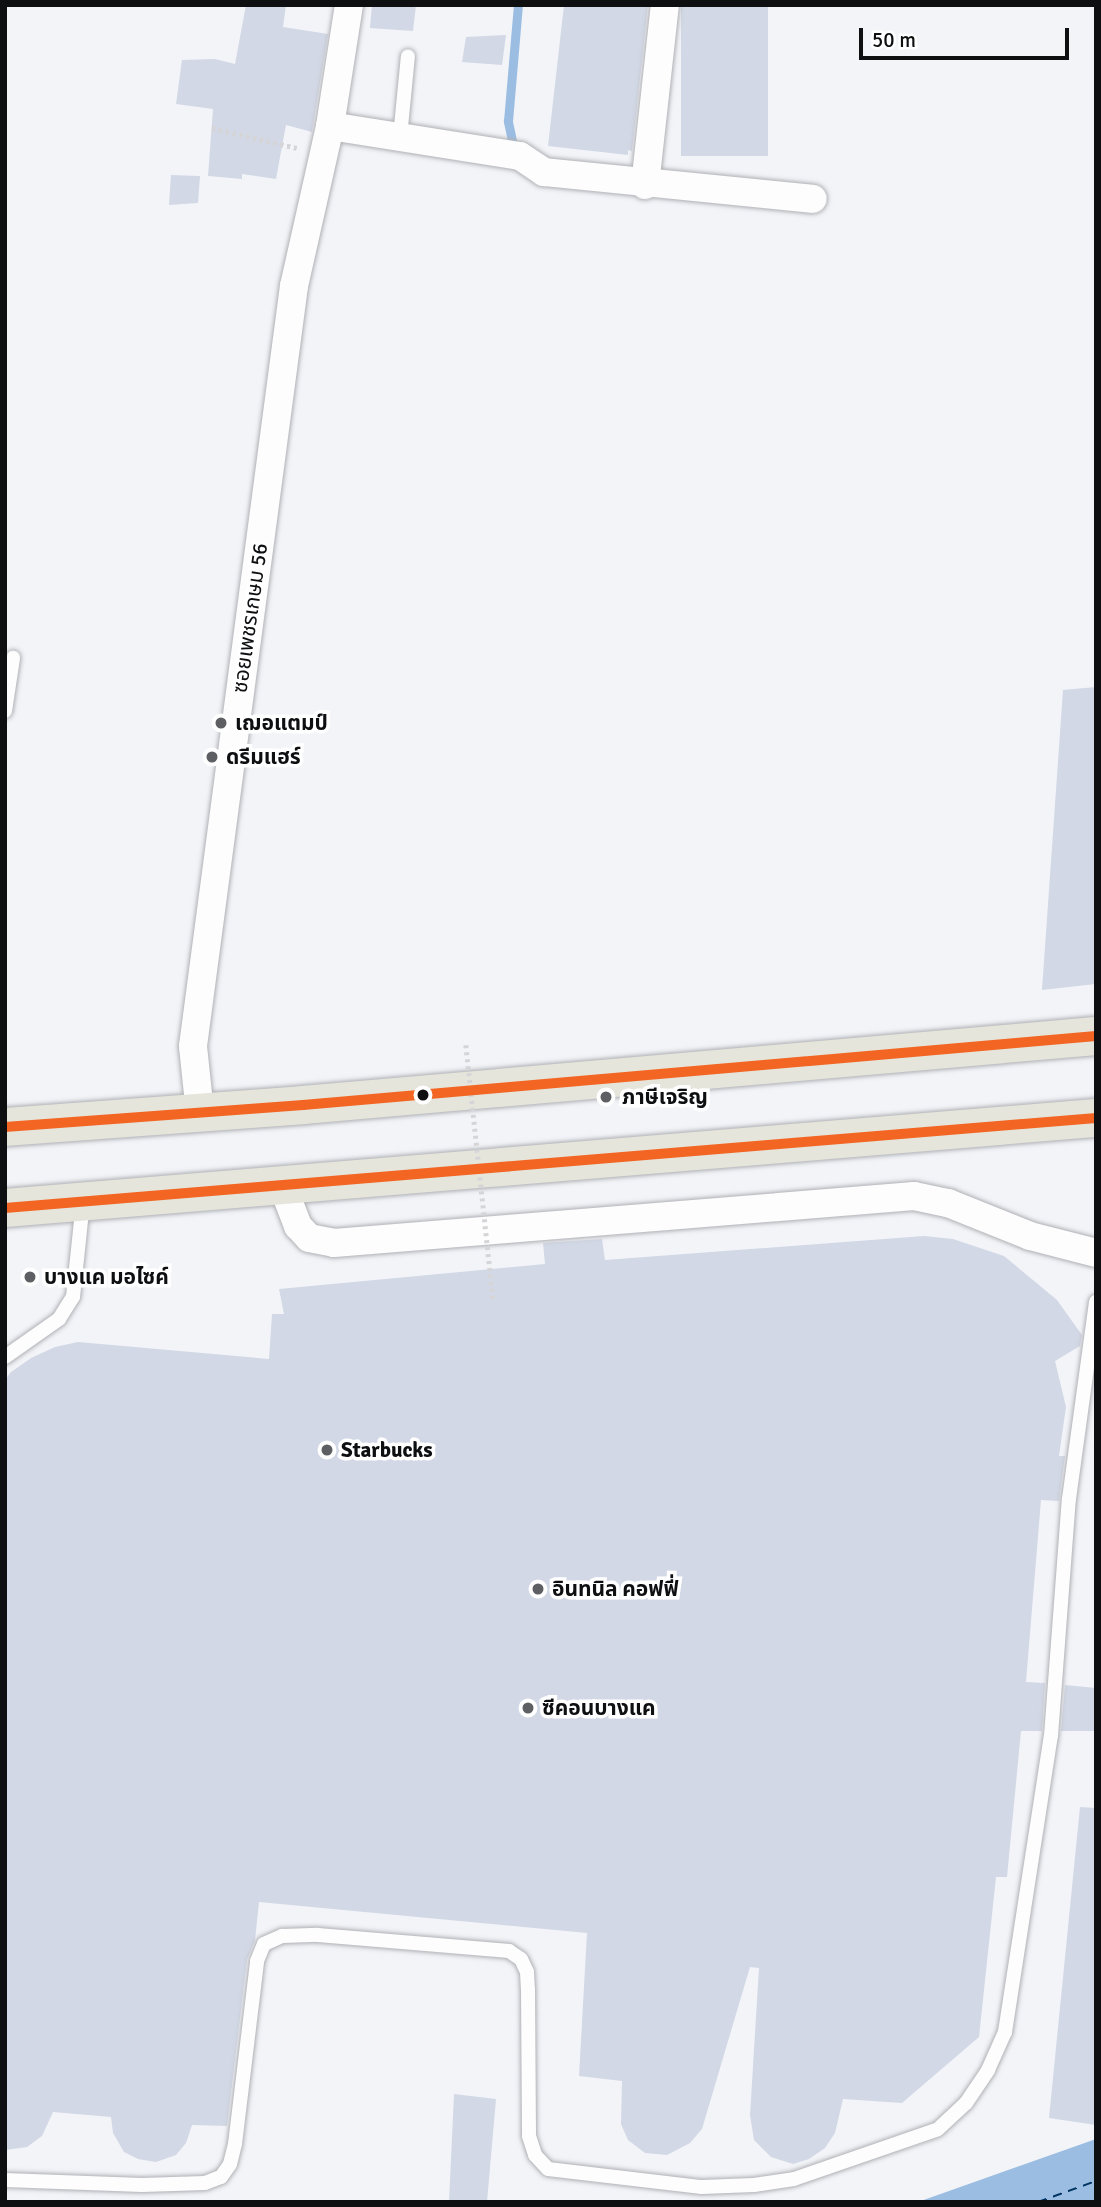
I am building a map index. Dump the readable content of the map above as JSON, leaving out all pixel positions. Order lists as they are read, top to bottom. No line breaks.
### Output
{"streets":{"street":["ซอยเพชรเกษม 56"]},"places":["เฌอแตมป์","ดรีมแฮร์","ภาษีเจริญ","บางแค มอไซค์","Starbucks","อินทนิล คอฟฟี่","ซีคอนบางแค"],"scale_bar":"50 m"}
